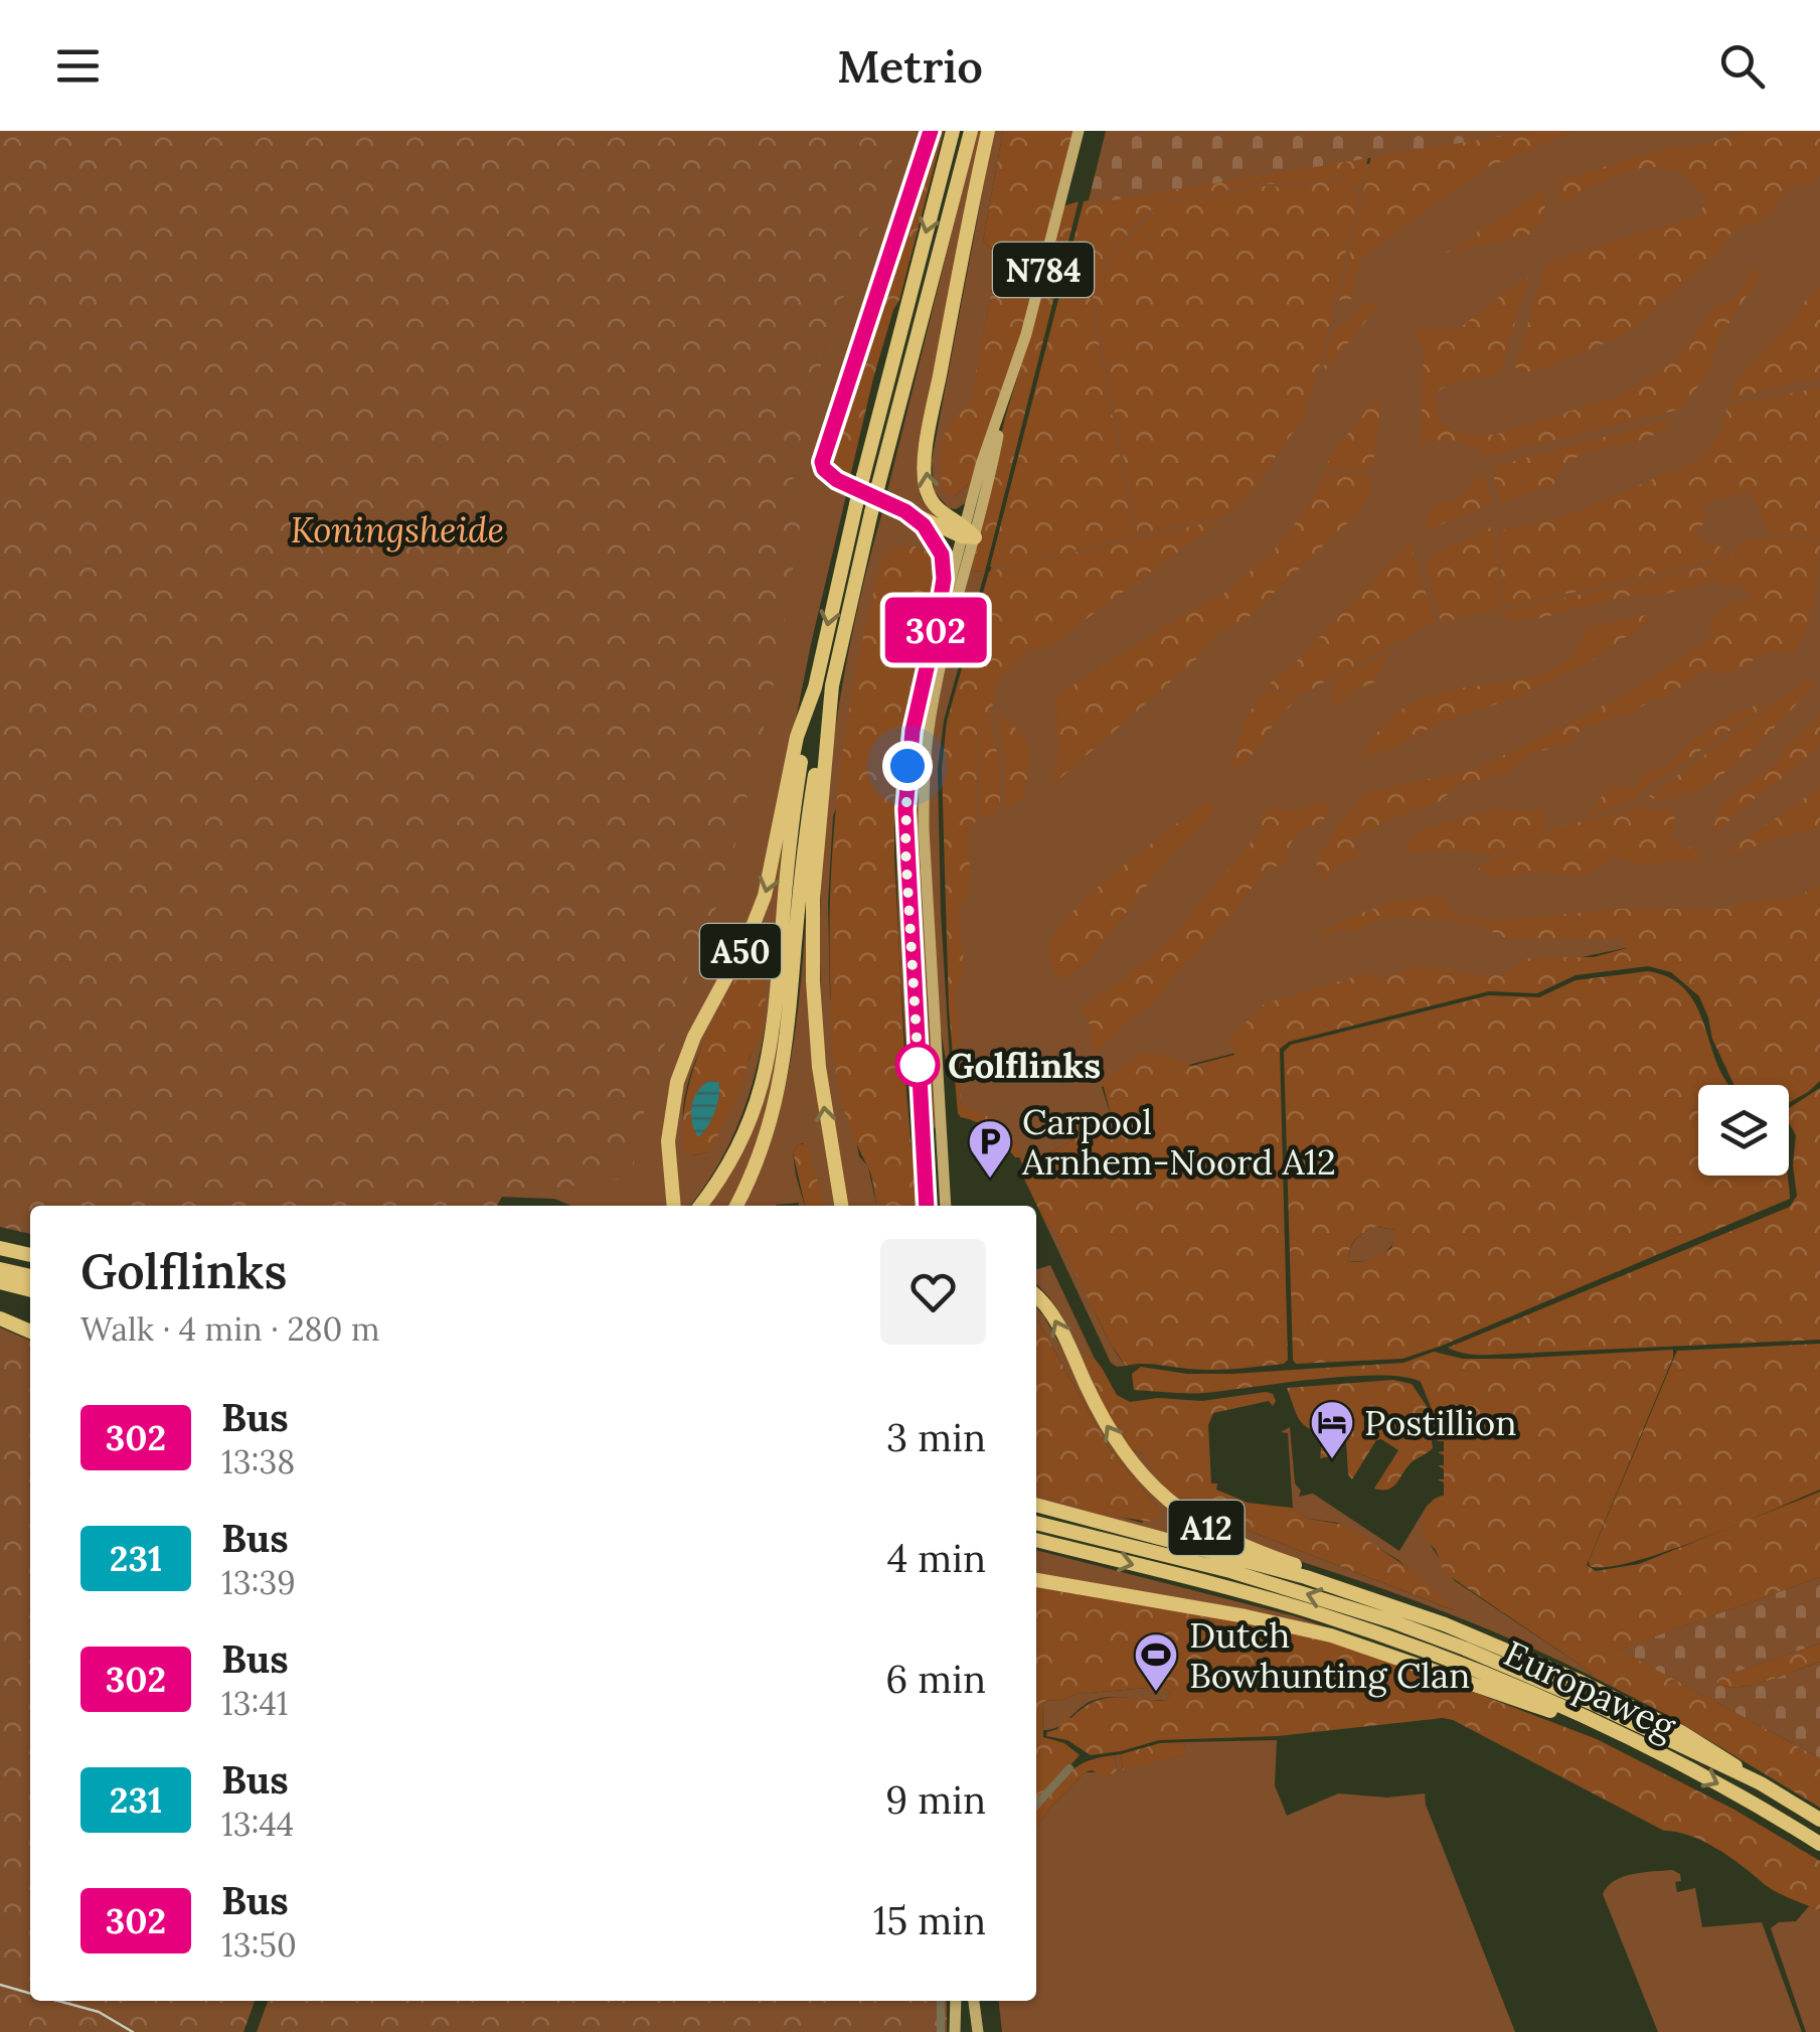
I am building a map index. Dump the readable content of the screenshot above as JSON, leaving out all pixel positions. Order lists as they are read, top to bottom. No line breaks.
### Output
{"streets":{"highway":["A50","A12","Europaweg"],"main road":["N784"]},"crossings":[["A12","Europaweg"]],"parks":["Koningsheide"],"places":{"other":["Golflinks"],"parking":["Carpool Arnhem-Noord A12"],"hotel":["Postillion"],"sports":["Dutch Bowhunting Clan"]},"lines":["bus line 302"],"page":{"header":"Metrio","on_map":"302","heading":["Golflinks","Walk · 4 min · 280 m"],"list":[{"mark":"302","name":"Bus","note":"13:38","value":"3 min"},{"mark":"231","name":"Bus","note":"13:39","value":"4 min"},{"mark":"302","name":"Bus","note":"13:41","value":"6 min"},{"mark":"231","name":"Bus","note":"13:44","value":"9 min"},{"mark":"302","name":"Bus","note":"13:50","value":"15 min"}]}}
